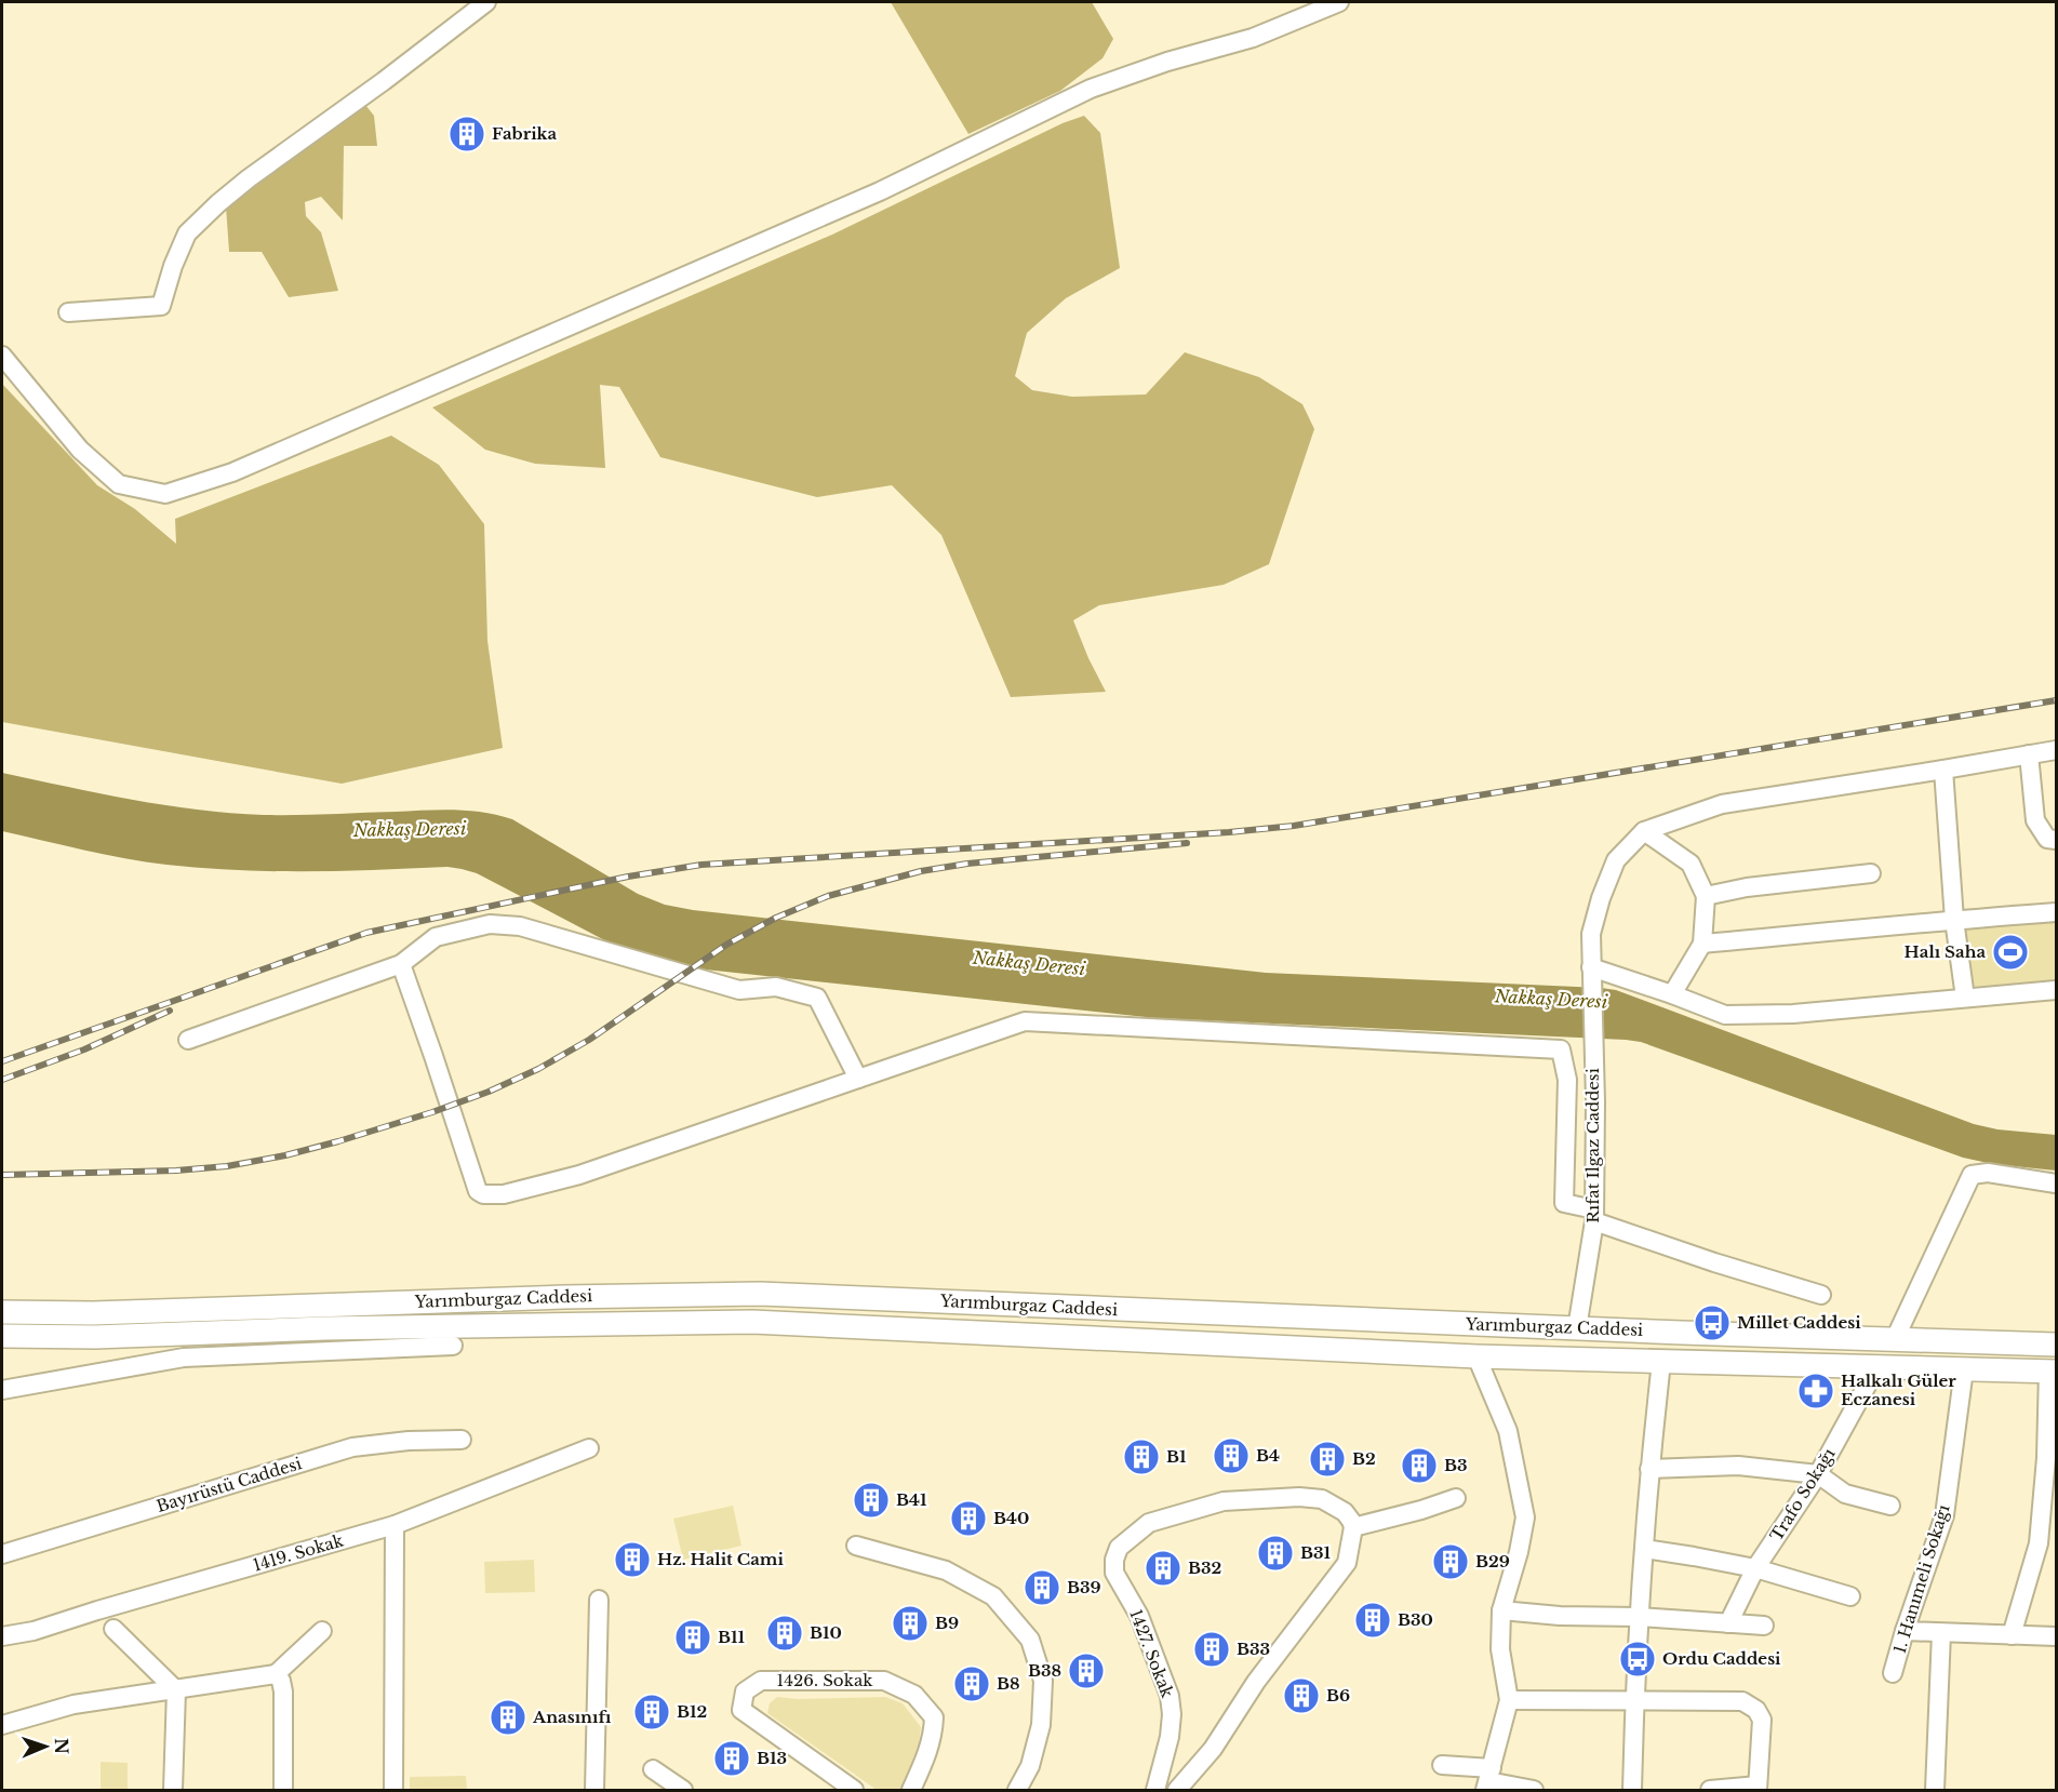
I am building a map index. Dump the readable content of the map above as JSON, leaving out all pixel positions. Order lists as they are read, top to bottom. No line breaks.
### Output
{"streets":{"main road":["Yarımburgaz Caddesi"],"street":["Rıfat Ilgaz Caddesi","Bayırüstü Caddesi","Trafo Sokağı","1419. Sokak","1. Hanımeli Sokağı","1427. Sokak","1426. Sokak"]},"crossings":[["Rıfat Ilgaz Caddesi","Yarımburgaz Caddesi"],["Yarımburgaz Caddesi","Trafo Sokağı"],["Yarımburgaz Caddesi","1. Hanımeli Sokağı"]],"water":["Nakkaş Deresi"],"places":{"building":["Fabrika","B4","B1","B2","B3","B41","B40","B31","Hz. Halit Cami","B29","B32","B39","B30","B9","B10","B11","B33","B38","B8","B6","B12","Anasınıfı","B13"],"sports":["Halı Saha"],"bus stop":["Millet Caddesi","Ordu Caddesi"],"pharmacy":["Halkalı Güler Eczanesi"]},"north":"right"}
